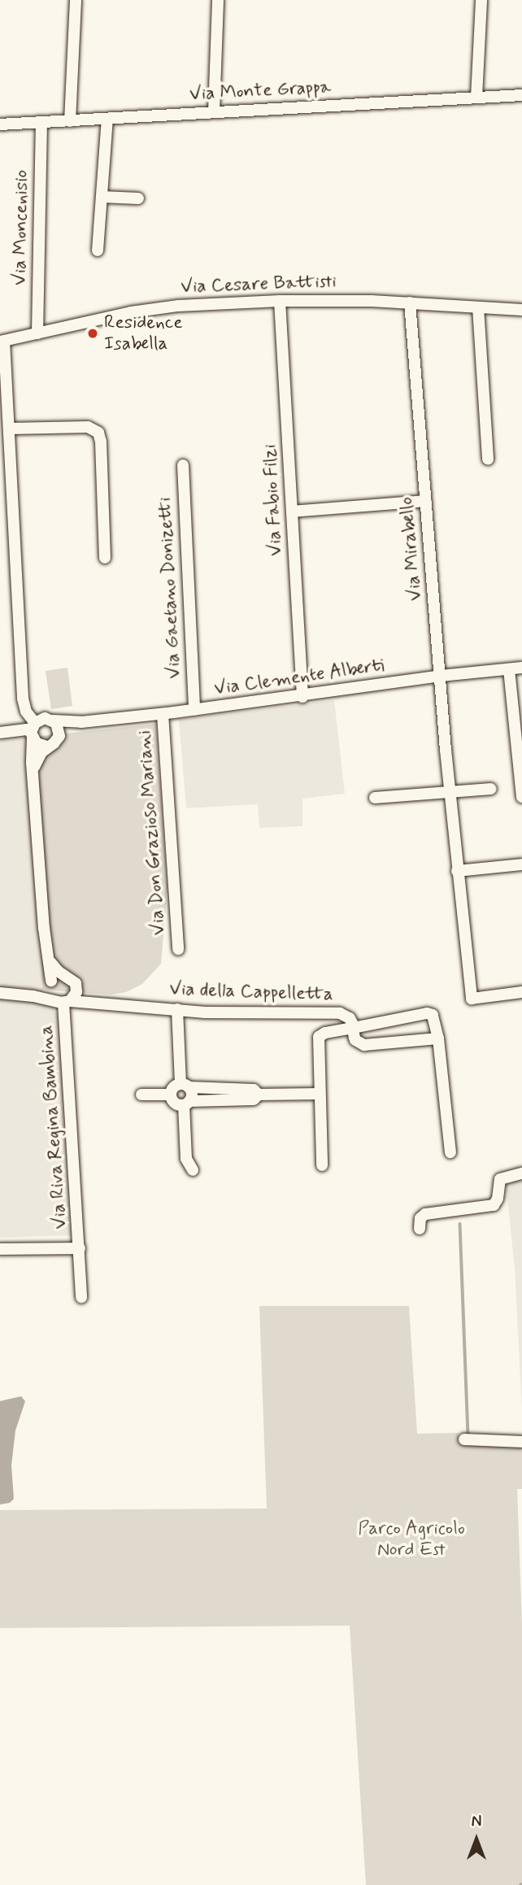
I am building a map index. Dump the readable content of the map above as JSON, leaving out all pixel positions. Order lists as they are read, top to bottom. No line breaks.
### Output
{"streets":{"street":["Via Monte Grappa","Via Moncenisio","Via Cesare Battisti","Via Fabio Filzi","Via Mirabello","Via Gaetano Donizetti","Via Clemente Alberti","Via Don Grazioso Mariani","Via della Cappelletta","Via Riva Regina Bambina"]},"crossings":[["Via Monte Grappa","Via Moncenisio"],["Via Moncenisio","Via Cesare Battisti"],["Via Cesare Battisti","Via Fabio Filzi"],["Via Cesare Battisti","Via Mirabello"],["Via Fabio Filzi","Via Clemente Alberti"],["Via Mirabello","Via Clemente Alberti"],["Via Gaetano Donizetti","Via Clemente Alberti"],["Via Clemente Alberti","Via Don Grazioso Mariani"],["Via della Cappelletta","Via Riva Regina Bambina"]],"parks":["Parco Agricolo Nord Est"],"places":["Residence Isabella"],"north":"top"}
